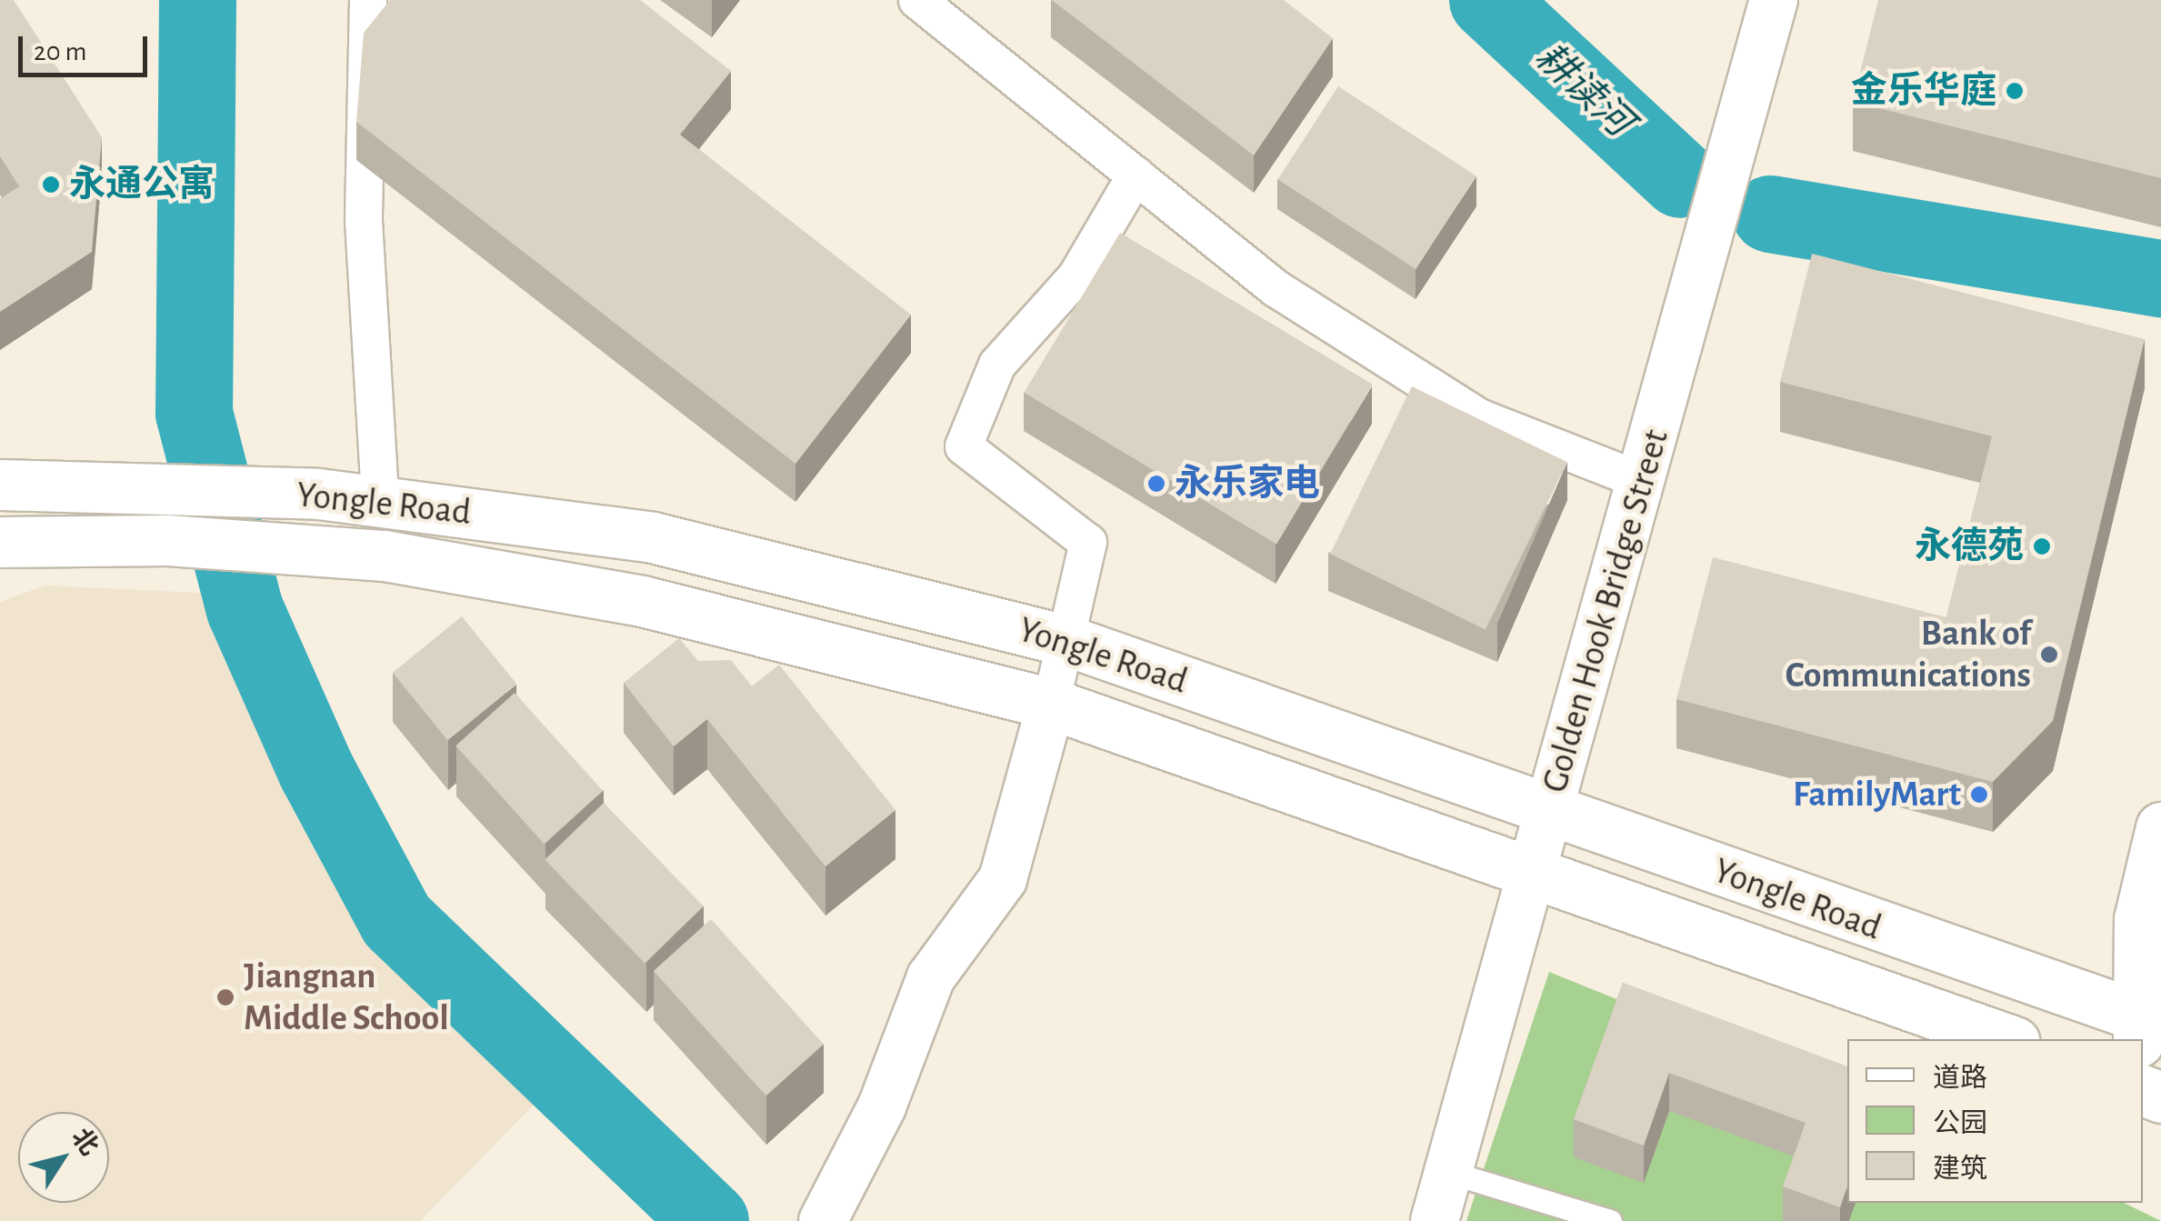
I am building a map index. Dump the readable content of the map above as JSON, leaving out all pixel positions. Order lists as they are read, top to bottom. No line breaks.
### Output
{"streets":{"main road":["Yongle Road"],"street":["Golden Hook Bridge Street"]},"crossings":[["Yongle Road","Golden Hook Bridge Street"]],"water":["耕读河"],"places":["金乐华庭","永通公寓","永乐家电","永德苑","Bank of Communications","FamilyMart","Jiangnan Middle School"],"legend":["道路","公园","建筑"],"scale_bar":"20 m","north":"top right"}
